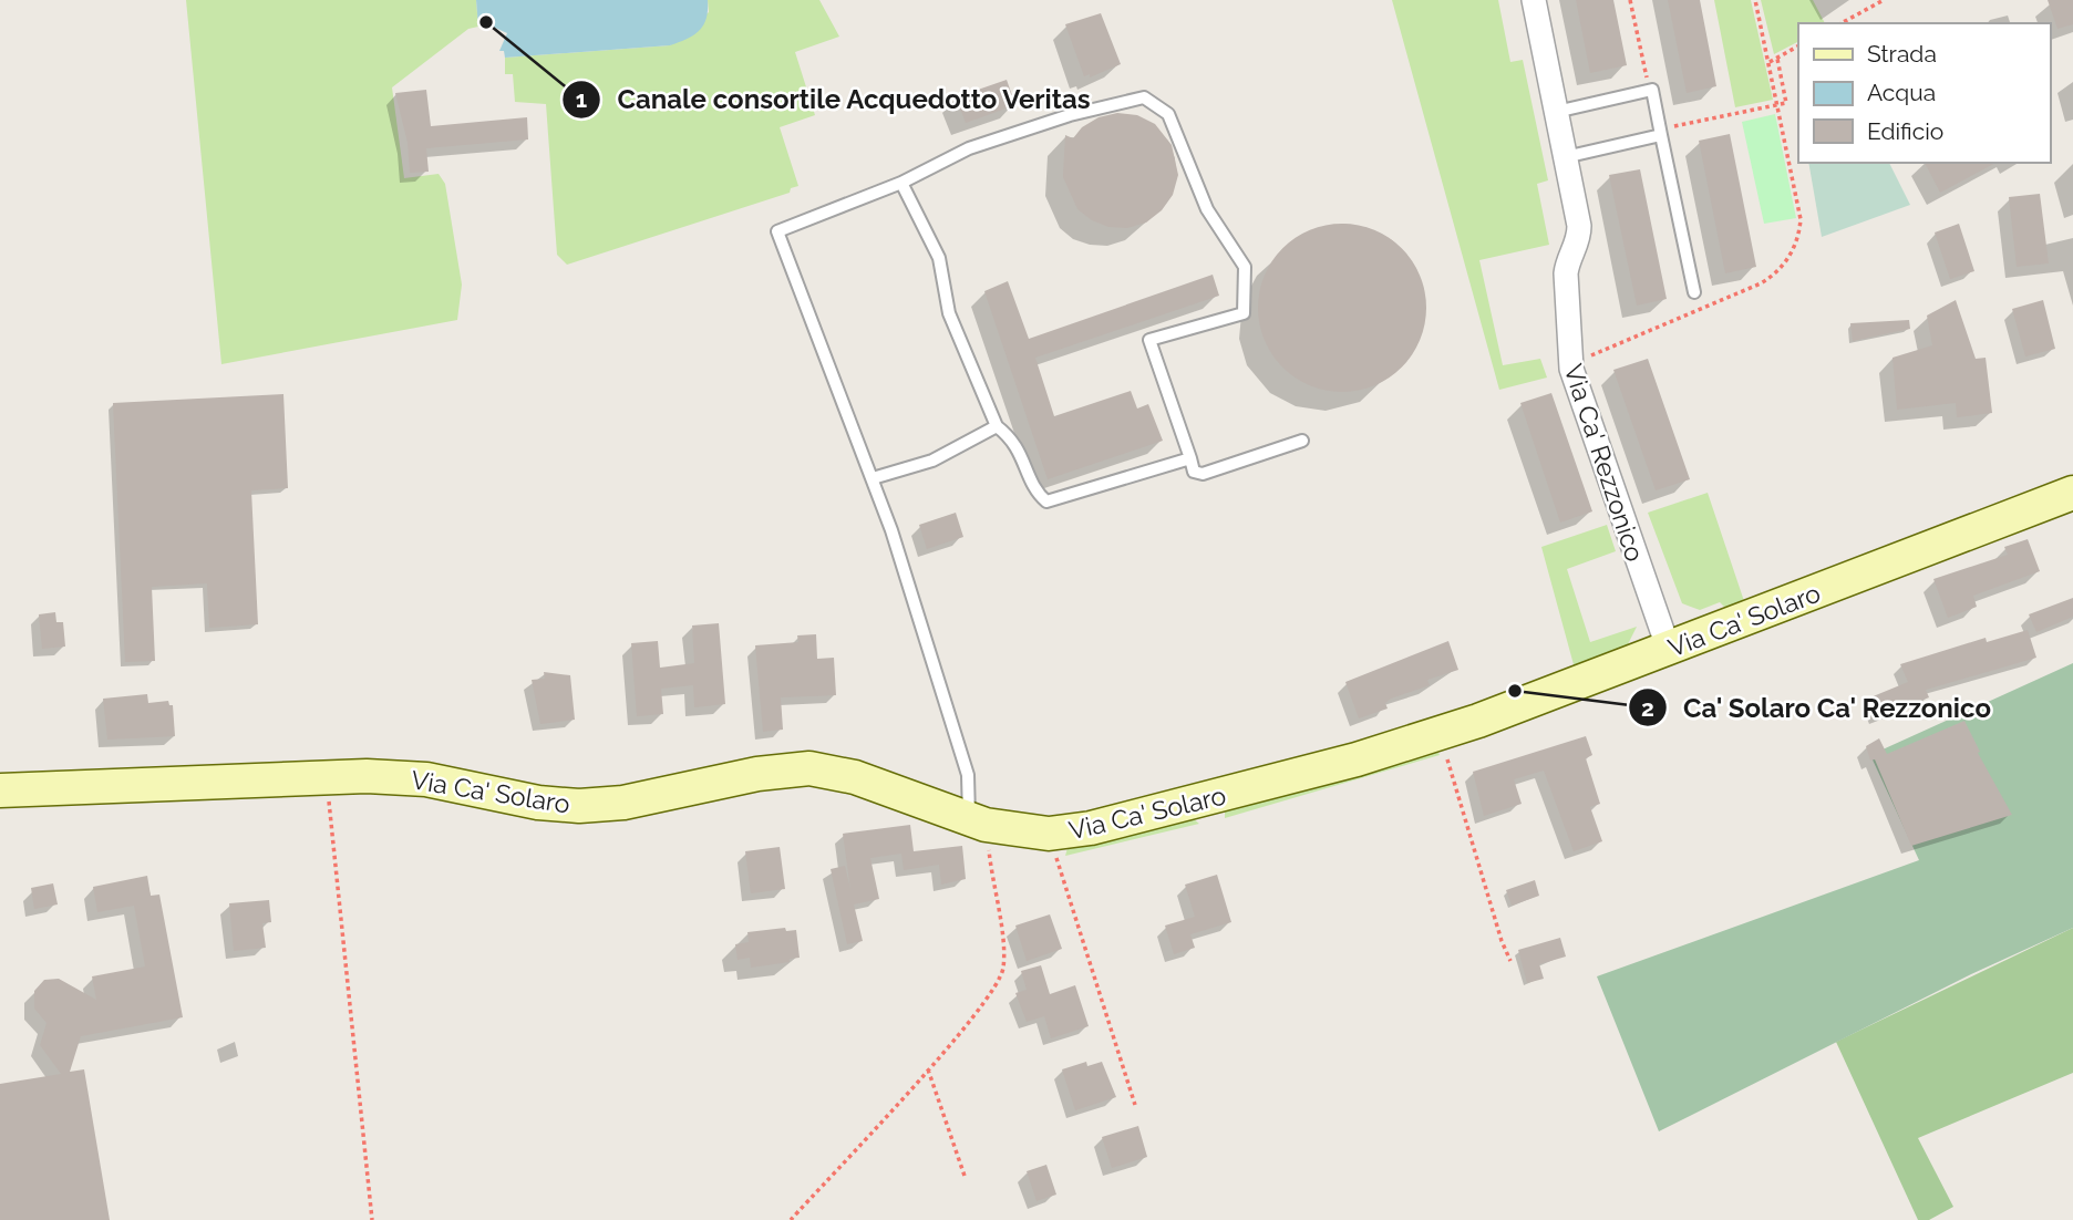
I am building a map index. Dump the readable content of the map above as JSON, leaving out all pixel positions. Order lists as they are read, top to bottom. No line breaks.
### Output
{"streets":{"street":["Via Ca' Rezzonico","Via Ca' Solaro"]},"crossings":[["Via Ca' Rezzonico","Via Ca' Solaro"]],"places":["Canale consortile Acquedotto Veritas","Ca' Solaro Ca' Rezzonico"],"legend":["Strada","Acqua","Edificio"]}
